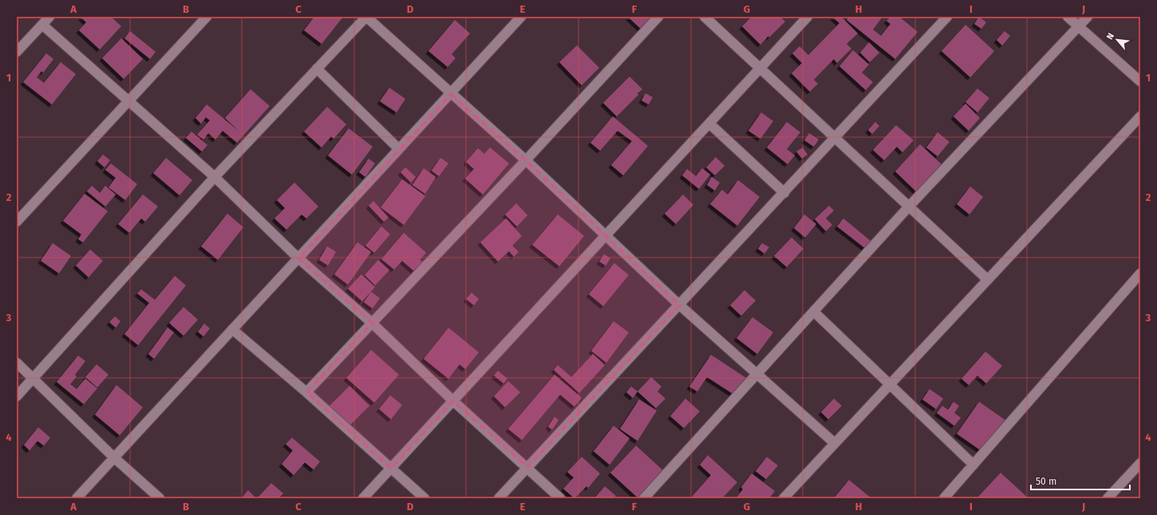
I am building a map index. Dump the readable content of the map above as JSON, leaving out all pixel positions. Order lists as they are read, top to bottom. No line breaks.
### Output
{"scale_bar":"50 m","north":"top left","grid":{"columns":["A","B","C","D","E","F","G","H","I","J"],"rows":["1","2","3","4"]}}
